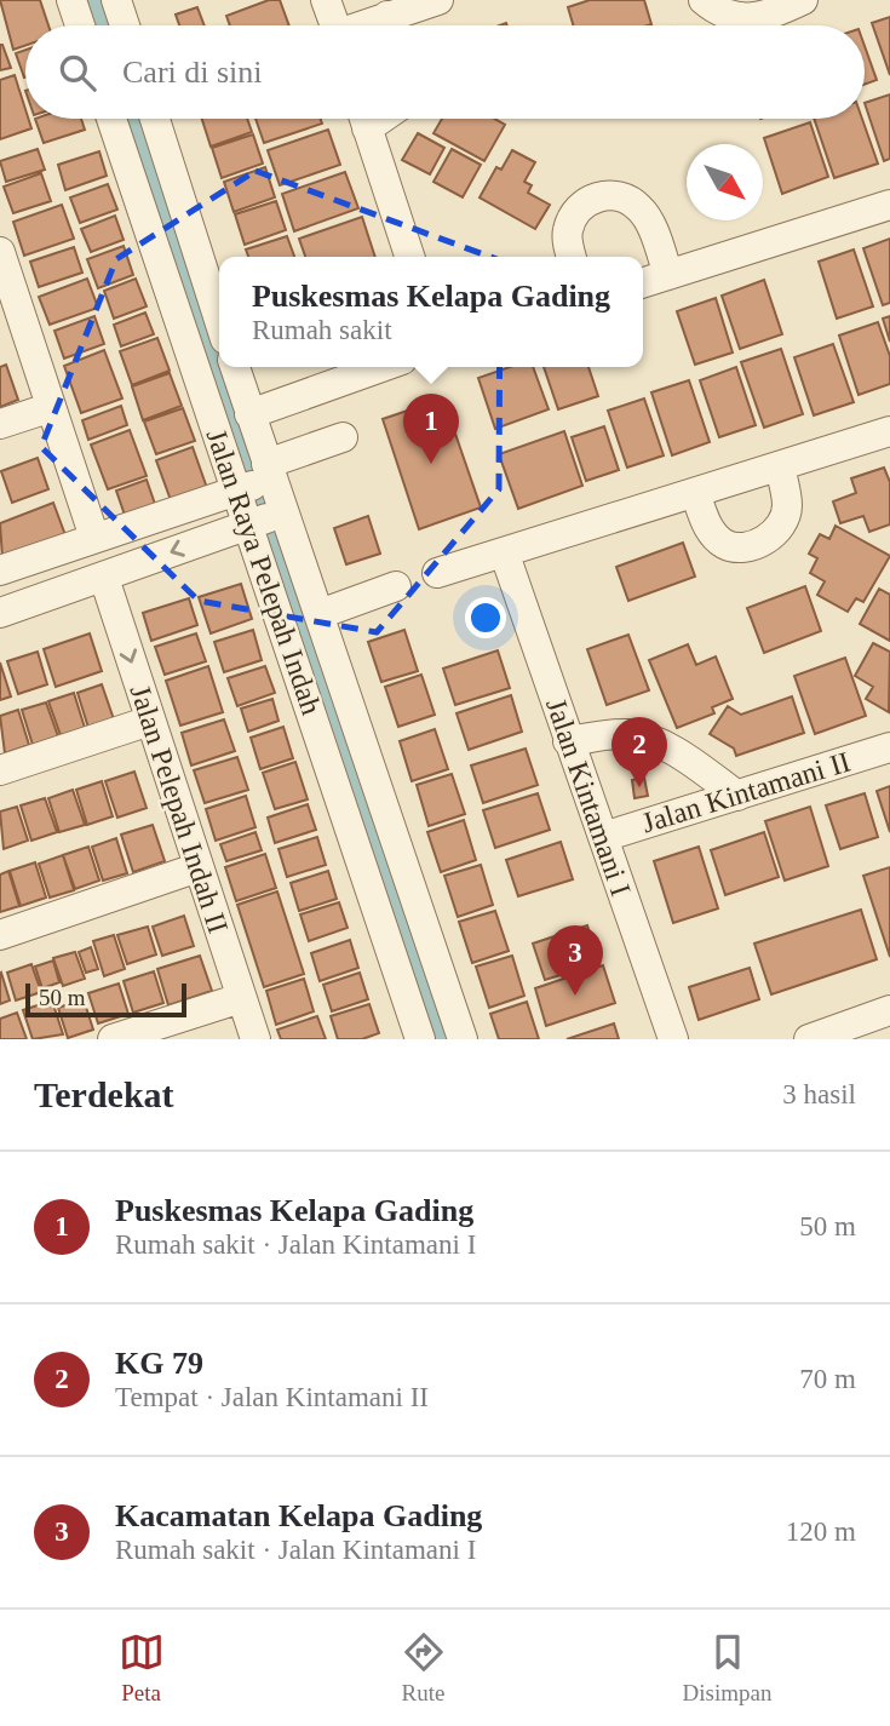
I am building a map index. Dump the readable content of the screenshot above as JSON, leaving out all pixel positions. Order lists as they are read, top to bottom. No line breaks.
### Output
{"streets":{"street":["Jalan Raya Pelepah Indah","Jalan Kintamani II","Jalan Kintamani I","Jalan Pelepah Indah II"]},"crossings":[["Jalan Kintamani II","Jalan Kintamani I"]],"scale_bar":"50 m","north":"bottom right","page":{"search":"Cari di sini","popup":["Puskesmas Kelapa Gading","Rumah sakit"],"pins":["1","2","3"],"scale":"50 m","heading":["Terdekat","3 hasil"],"list":[{"mark":"1","name":"Puskesmas Kelapa Gading","note":"Rumah sakit · Jalan Kintamani I","value":"50 m"},{"mark":"2","name":"KG 79","note":"Tempat · Jalan Kintamani II","value":"70 m"},{"mark":"3","name":"Kacamatan Kelapa Gading","note":"Rumah sakit · Jalan Kintamani I","value":"120 m"}],"nav":["Peta","Rute","Disimpan"]}}
